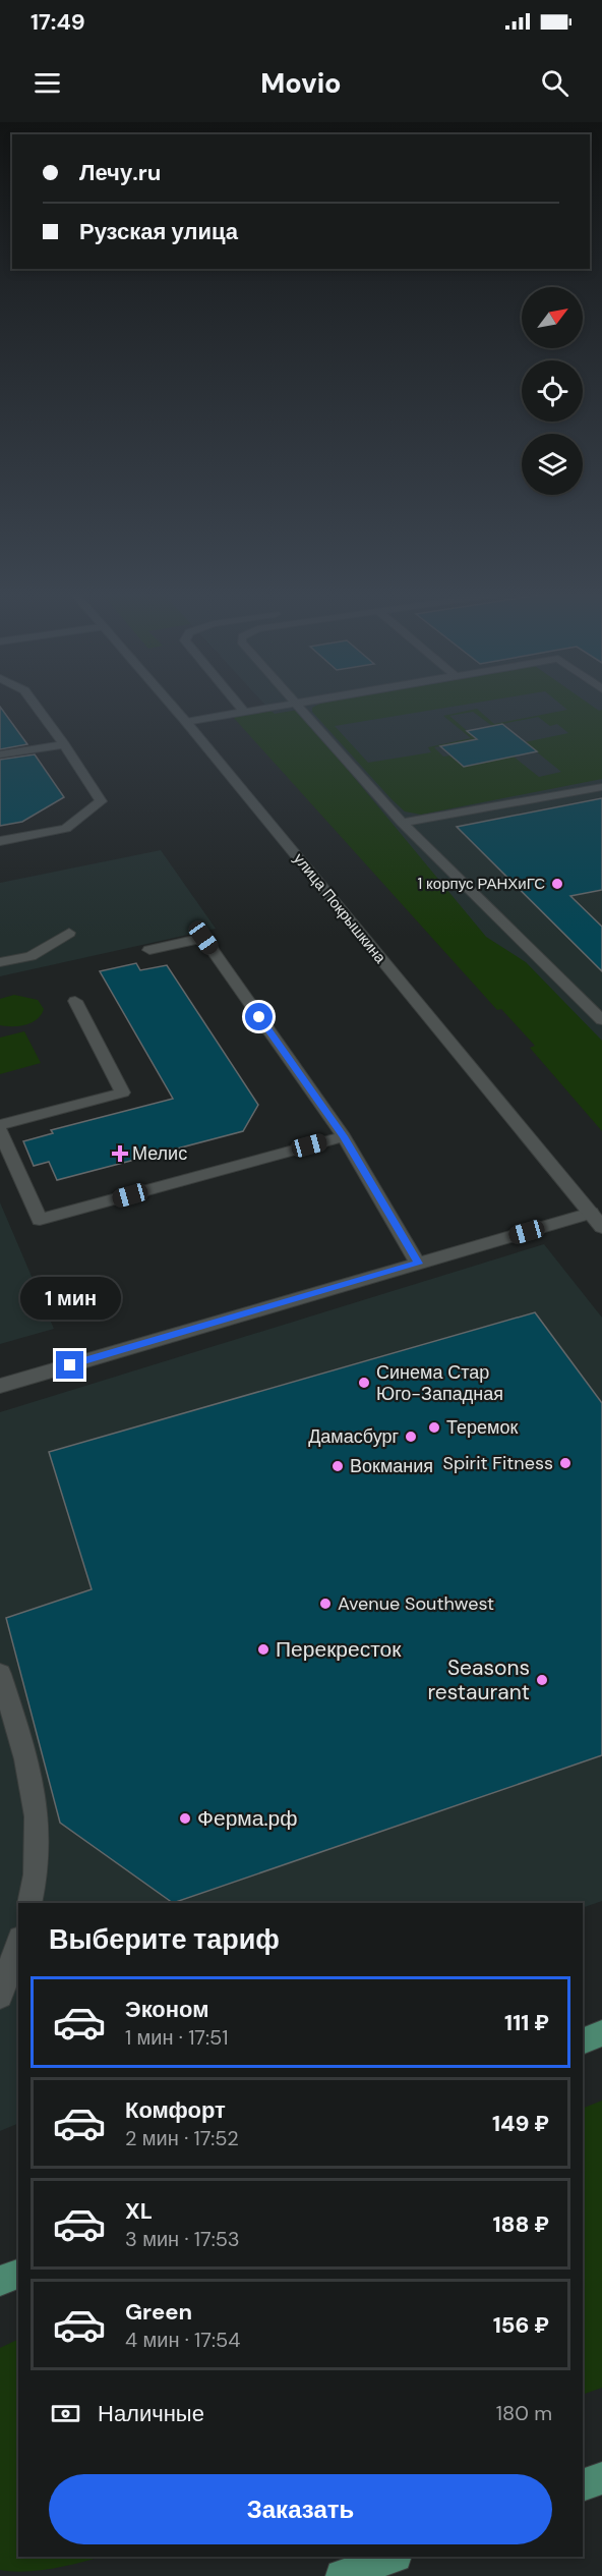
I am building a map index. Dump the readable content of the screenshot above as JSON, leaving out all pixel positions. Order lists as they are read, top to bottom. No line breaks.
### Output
{"streets":{"main road":["улица Покрышкина"]},"places":{"other":["1 корпус РАНХиГС","Синема Стар Юго-Западная","Теремок","Дамасбург","Spirit Fitness","Вокмания","Avenue Southwest","Перекресток","Seasons restaurant","Ферма.рф"],"health":["Мелис"]},"north":"top right","page":{"status":"17:49","header":"Movio","banner":["Лечу.ru","Рузская улица"],"bubble":"1 мин","heading":"Выберите тариф","list":[{"name":"Эконом","note":"1 мин · 17:51","value":"111 ₽"},{"name":"Комфорт","note":"2 мин · 17:52","value":"149 ₽"},{"name":"XL","note":"3 мин · 17:53","value":"188 ₽"},{"name":"Green","note":"4 мин · 17:54","value":"156 ₽"}],"pay":["Наличные","180 m"],"buttons":"Заказать"}}
